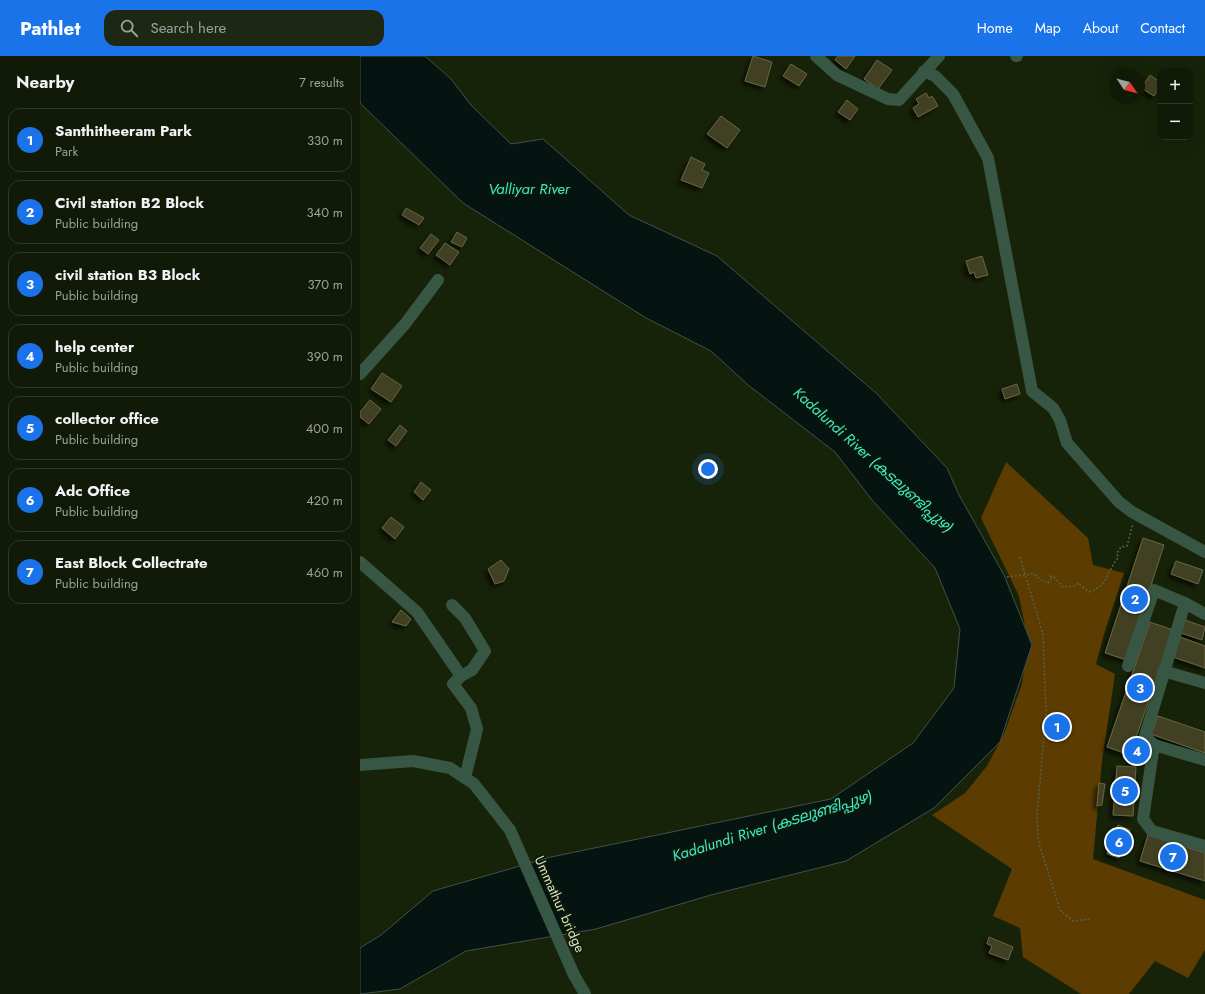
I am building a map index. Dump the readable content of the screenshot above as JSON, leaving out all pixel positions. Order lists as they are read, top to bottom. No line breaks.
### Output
{"streets":{"street":["Ummathur bridge"]},"water":["Valliyar River","Kadalundi River (കടലുണ്ടിപ്പുഴ)"],"north":"bottom right","page":{"header":"Pathlet","search":"Search here","nav":["Home","Map","About","Contact"],"heading":["Nearby","7 results"],"map_buttons":["+","−"],"list":[{"mark":"1","name":"Santhitheeram Park","note":"Park","value":"330 m"},{"mark":"2","name":"Civil station B2 Block","note":"Public building","value":"340 m"},{"mark":"3","name":"civil station B3 Block","note":"Public building","value":"370 m"},{"mark":"4","name":"help center","note":"Public building","value":"390 m"},{"mark":"5","name":"collector office","note":"Public building","value":"400 m"},{"mark":"6","name":"Adc Office","note":"Public building","value":"420 m"},{"mark":"7","name":"East Block Collectrate","note":"Public building","value":"460 m"}],"pins":["2","3","1","4","5","6","7"]}}
